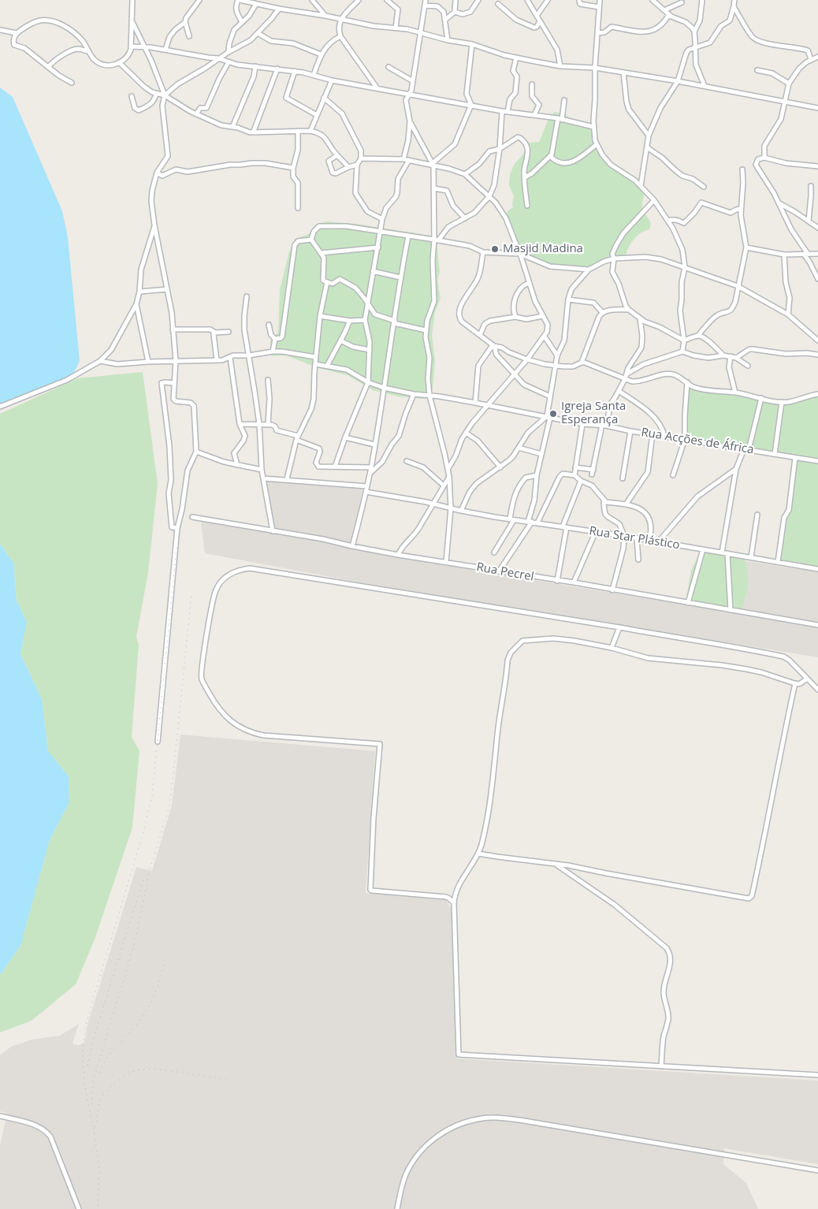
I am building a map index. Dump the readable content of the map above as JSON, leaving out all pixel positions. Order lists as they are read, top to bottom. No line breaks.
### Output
{"streets":{"street":["Rua Acções de África","Rua Star Plástico","Rua Pecrel"]},"places":["Masjid Madina","Igreja Santa Esperança"]}
